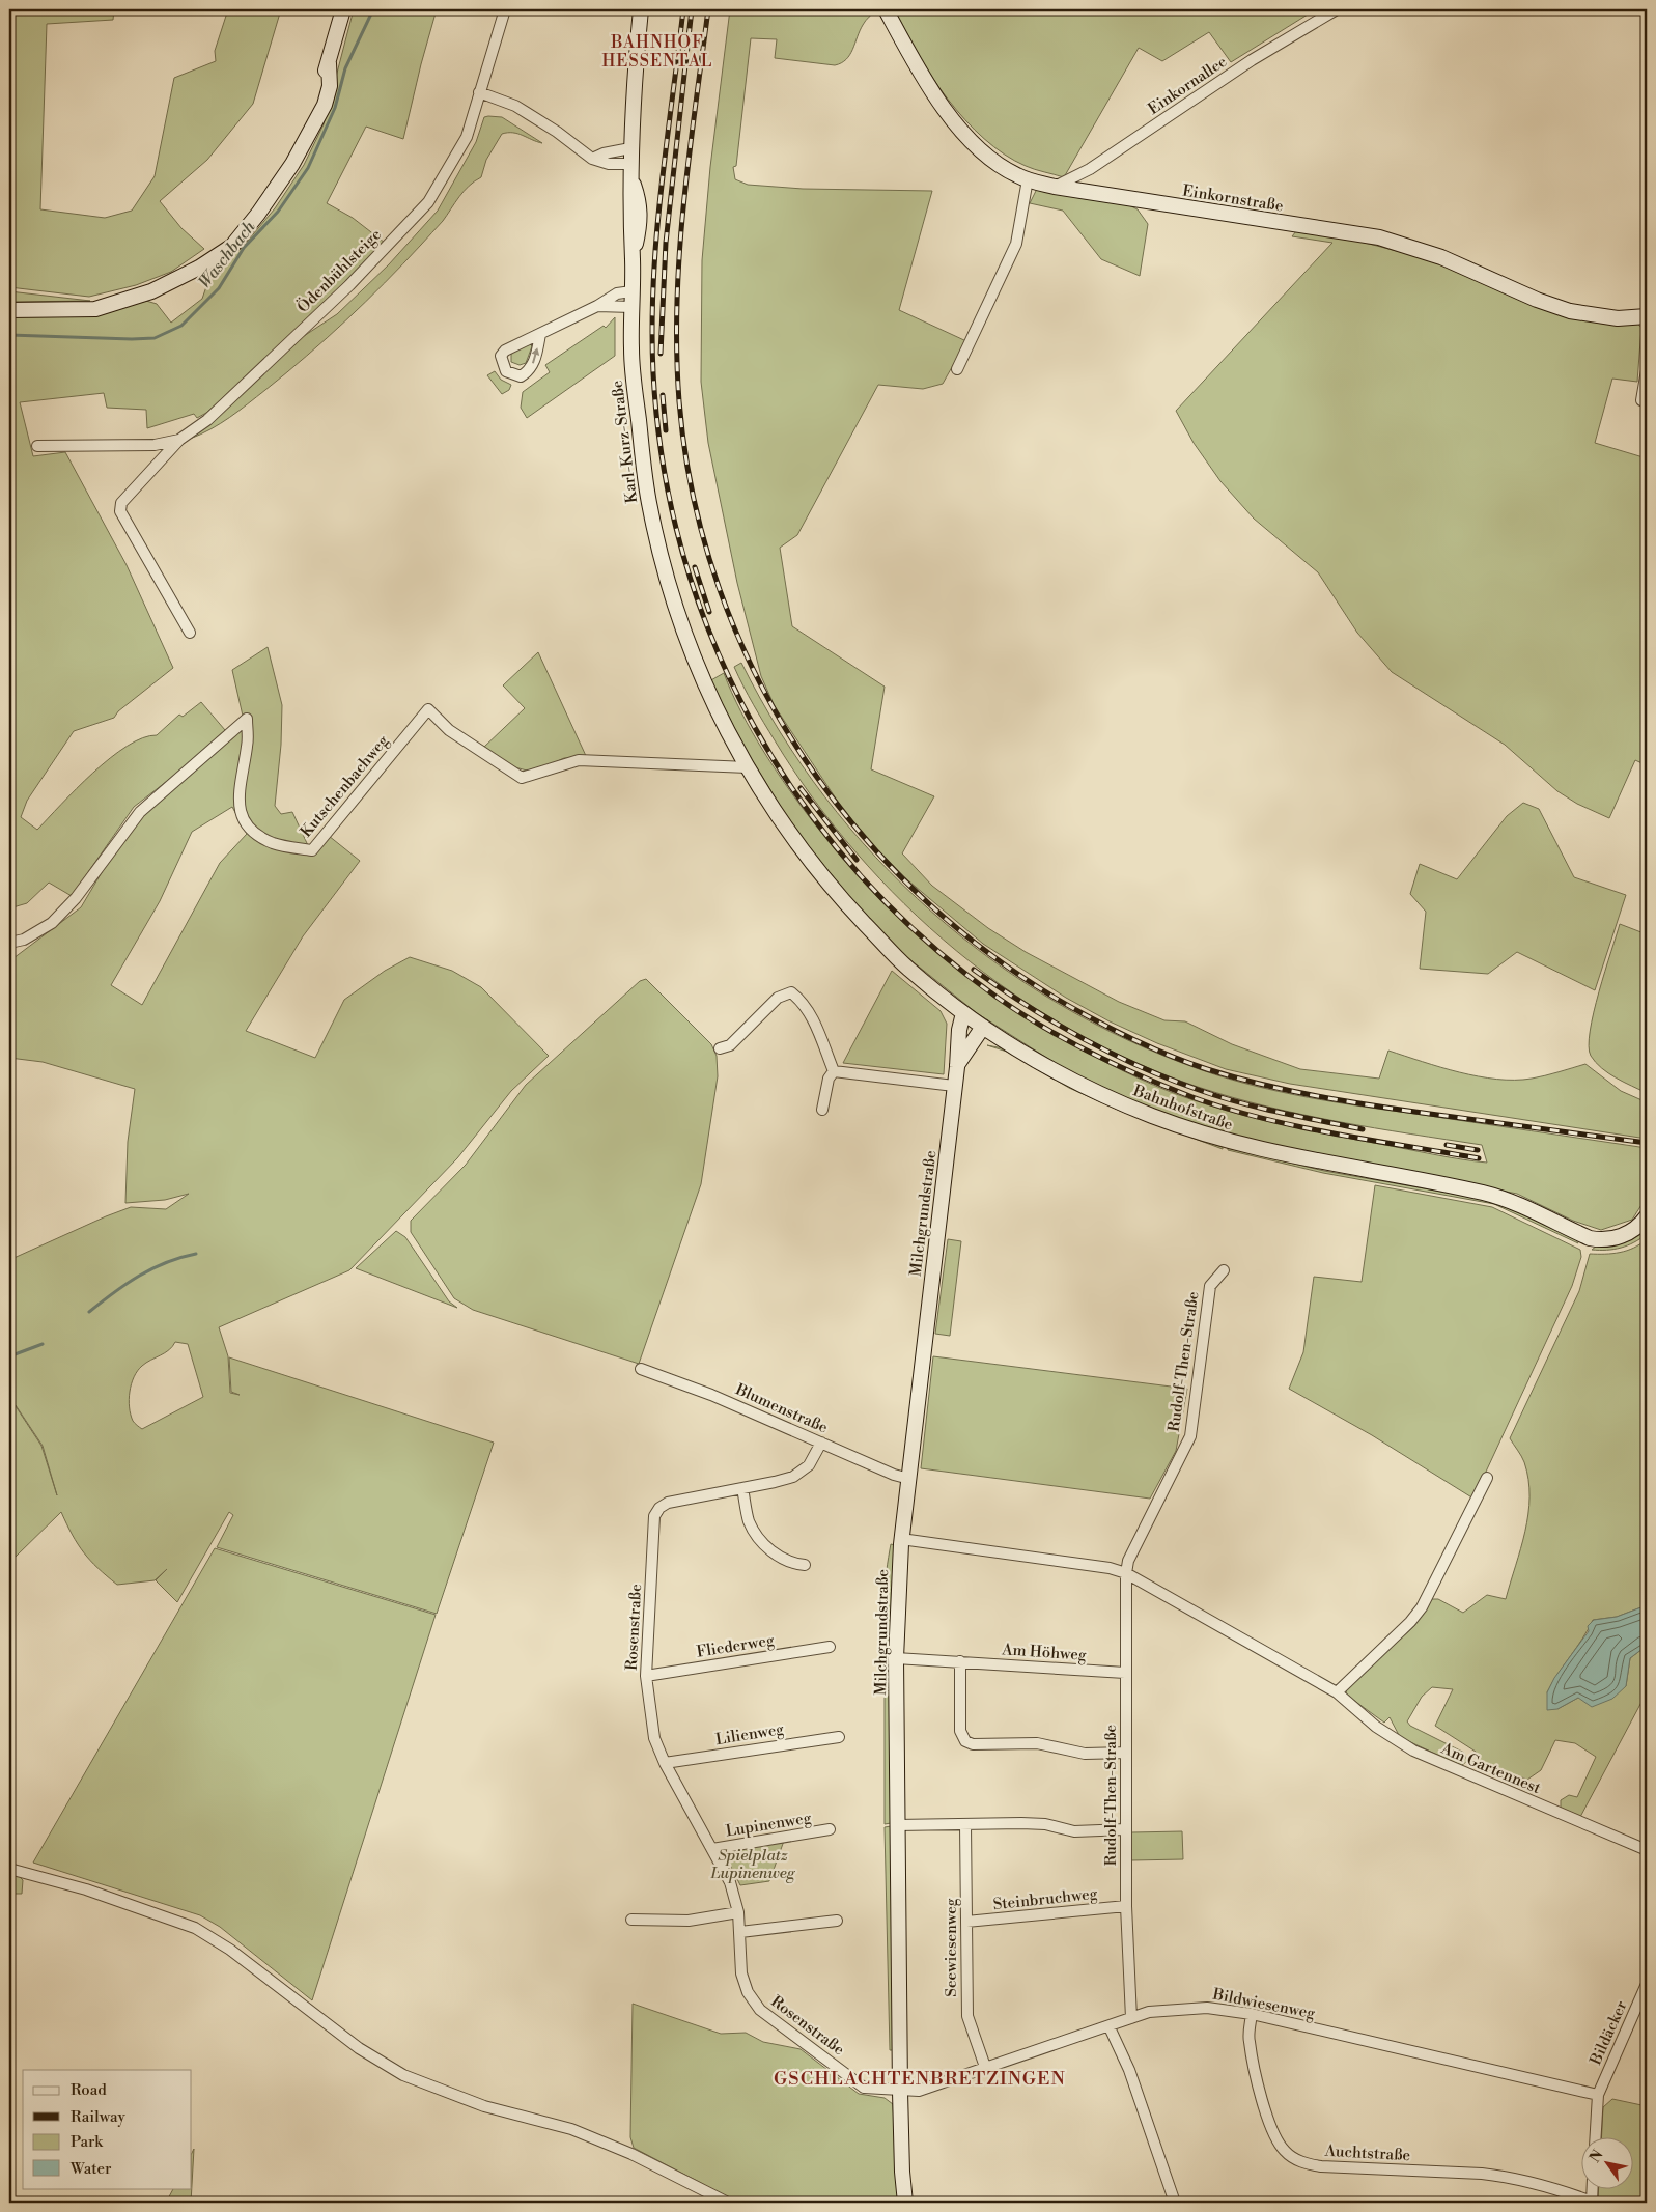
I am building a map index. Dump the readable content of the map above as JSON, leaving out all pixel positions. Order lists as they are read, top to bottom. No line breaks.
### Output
{"streets":{"main road":["Einkornstraße","Karl-Kurz-Straße","Bahnhofstraße","Milchgrundstraße"],"street":["Einkornallee","Ödenbühlsteige","Kutschenbachweg","Rudolf-Then-Straße","Blumenstraße","Rosenstraße","Fliederweg","Am Höhweg","Lilienweg","Am Gartennest","Lupinenweg","Steinbruchweg","Seewiesenweg","Bildwiesenweg","Bildäcker","Auchtstraße"]},"crossings":[["Einkornallee","Einkornstraße"],["Karl-Kurz-Straße","Kutschenbachweg"],["Karl-Kurz-Straße","Bahnhofstraße"],["Kutschenbachweg","Bahnhofstraße"],["Bahnhofstraße","Milchgrundstraße"],["Milchgrundstraße","Blumenstraße"],["Milchgrundstraße","Rosenstraße"],["Milchgrundstraße","Am Höhweg"],["Milchgrundstraße","Bildwiesenweg"],["Rudolf-Then-Straße","Am Höhweg"],["Rudolf-Then-Straße","Am Gartennest"],["Rudolf-Then-Straße","Steinbruchweg"],["Rudolf-Then-Straße","Bildwiesenweg"],["Blumenstraße","Rosenstraße"],["Rosenstraße","Fliederweg"],["Rosenstraße","Lilienweg"],["Rosenstraße","Lupinenweg"],["Rosenstraße","Bildwiesenweg"],["Steinbruchweg","Seewiesenweg"],["Seewiesenweg","Bildwiesenweg"],["Bildwiesenweg","Bildäcker"],["Bildwiesenweg","Auchtstraße"]],"districts":["BAHNHOF HESSENTAL","GSCHLACHTENBRETZINGEN"],"water":["Waschbach"],"parks":["Spielplatz Lupinenweg"],"legend":["Road","Railway","Park","Water"],"north":"top left"}
